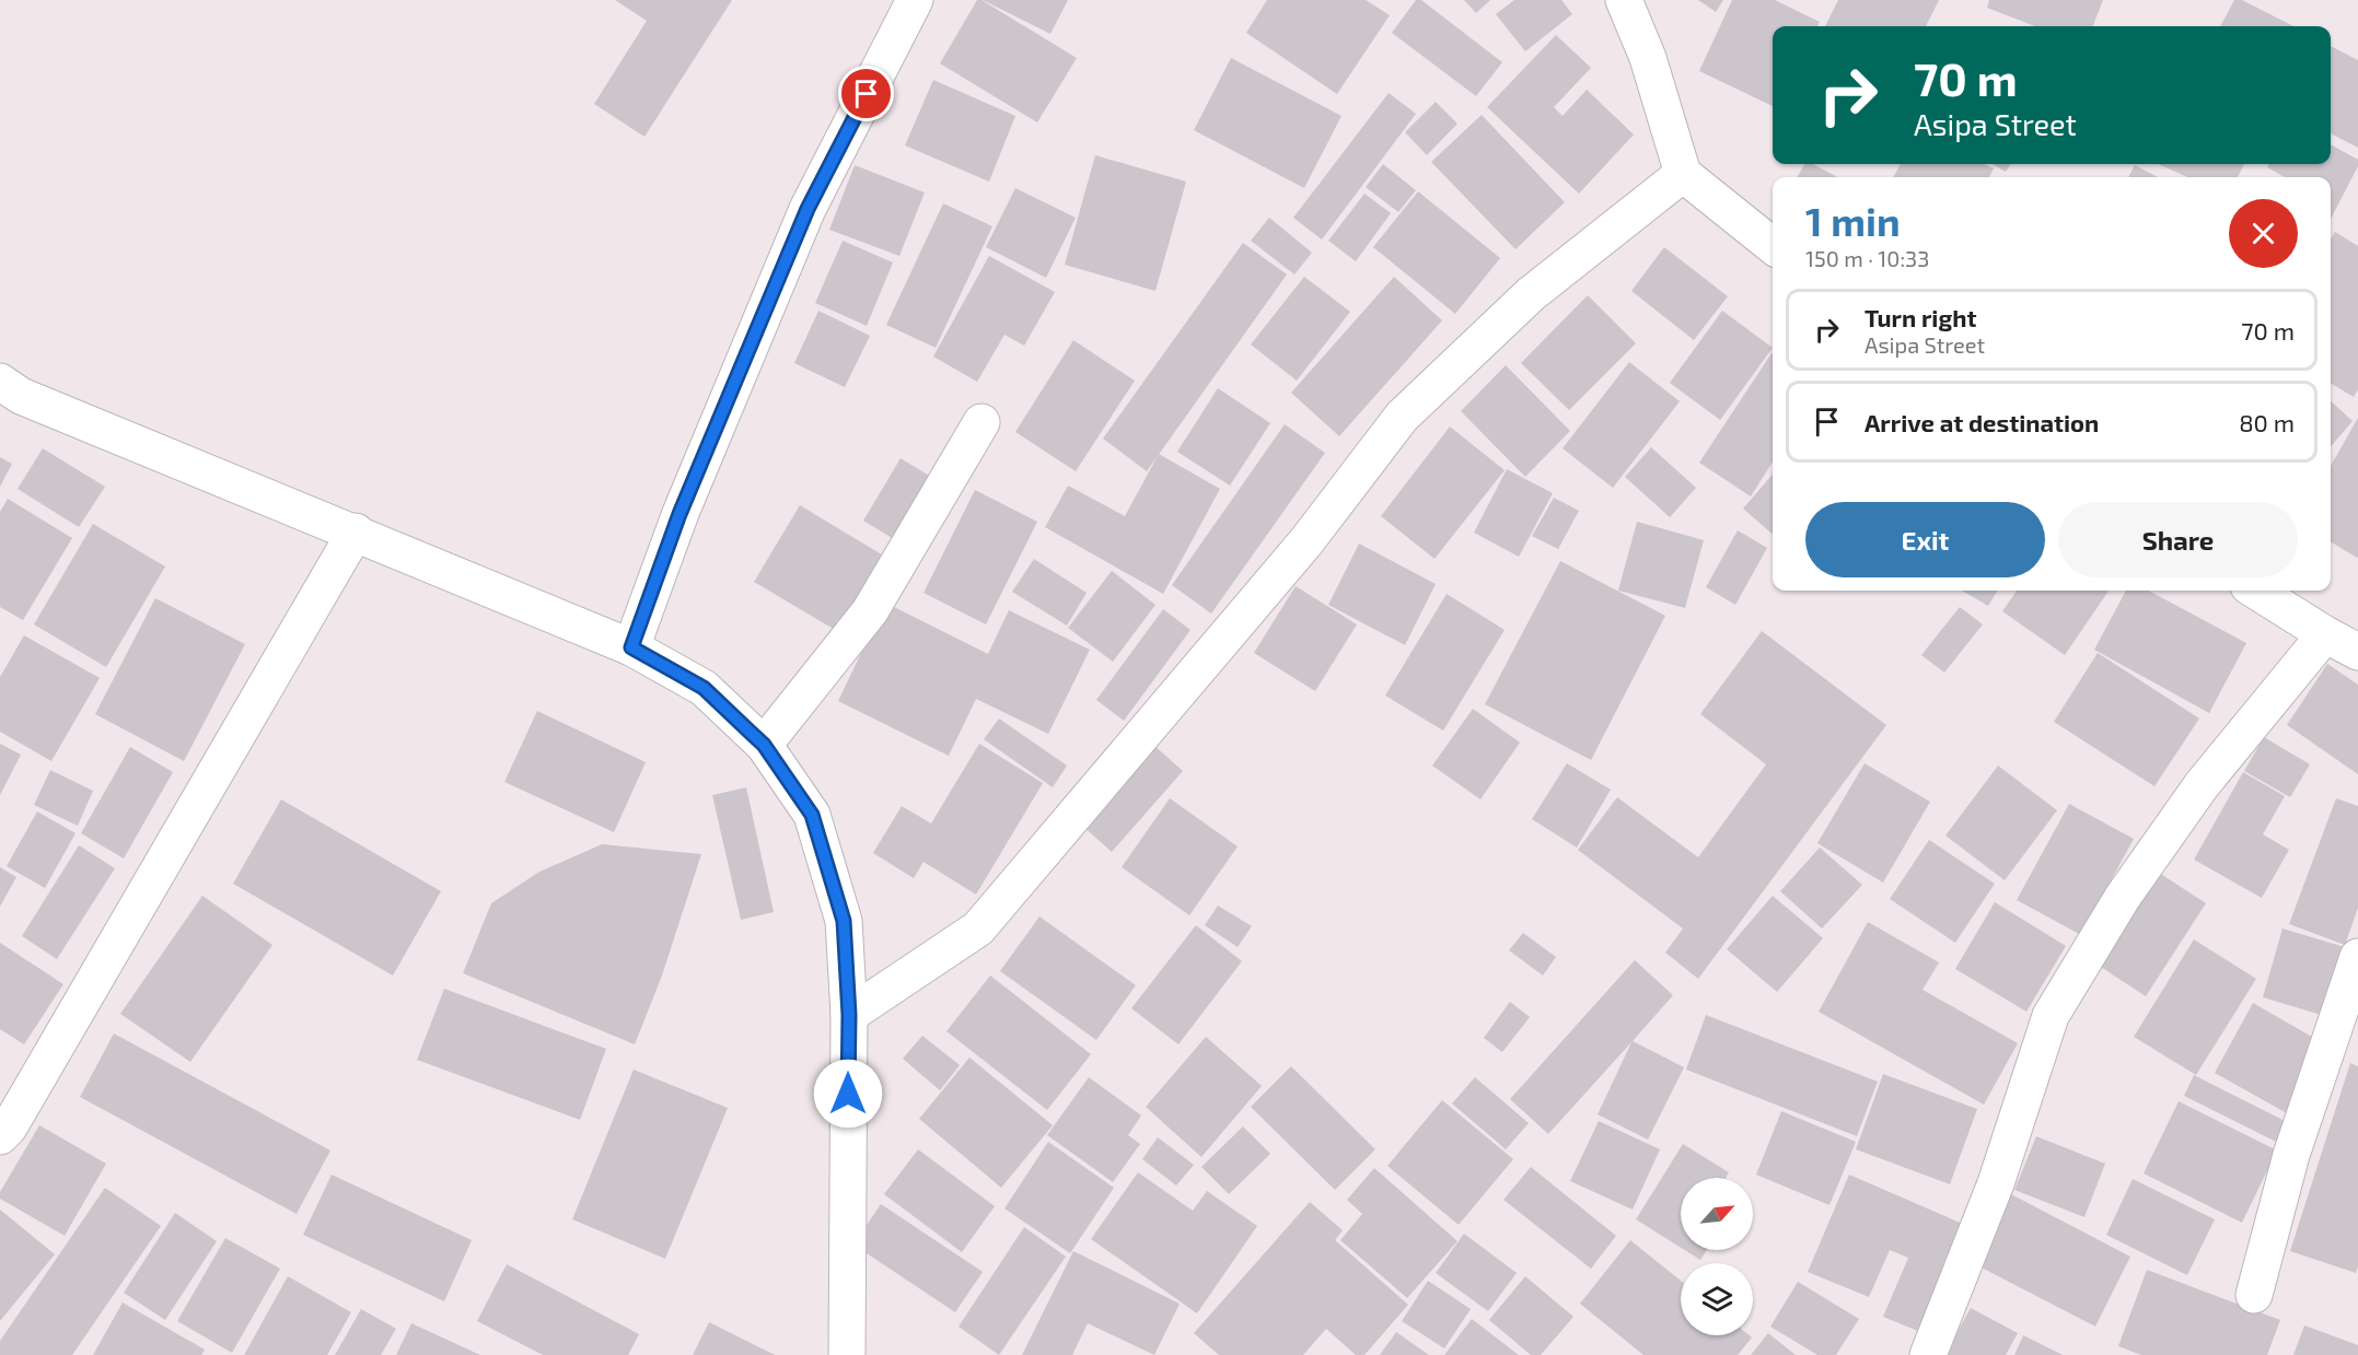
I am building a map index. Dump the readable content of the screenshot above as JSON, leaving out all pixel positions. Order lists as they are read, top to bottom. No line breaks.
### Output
{"north":"top right","page":{"turn":["70 m","Asipa Street"],"heading":["1 min","150 m · 10:33"],"list":[{"name":"Turn right","note":"Asipa Street","value":"70 m"},{"name":"Arrive at destination","value":"80 m"}],"buttons":["Exit","Share"]}}
